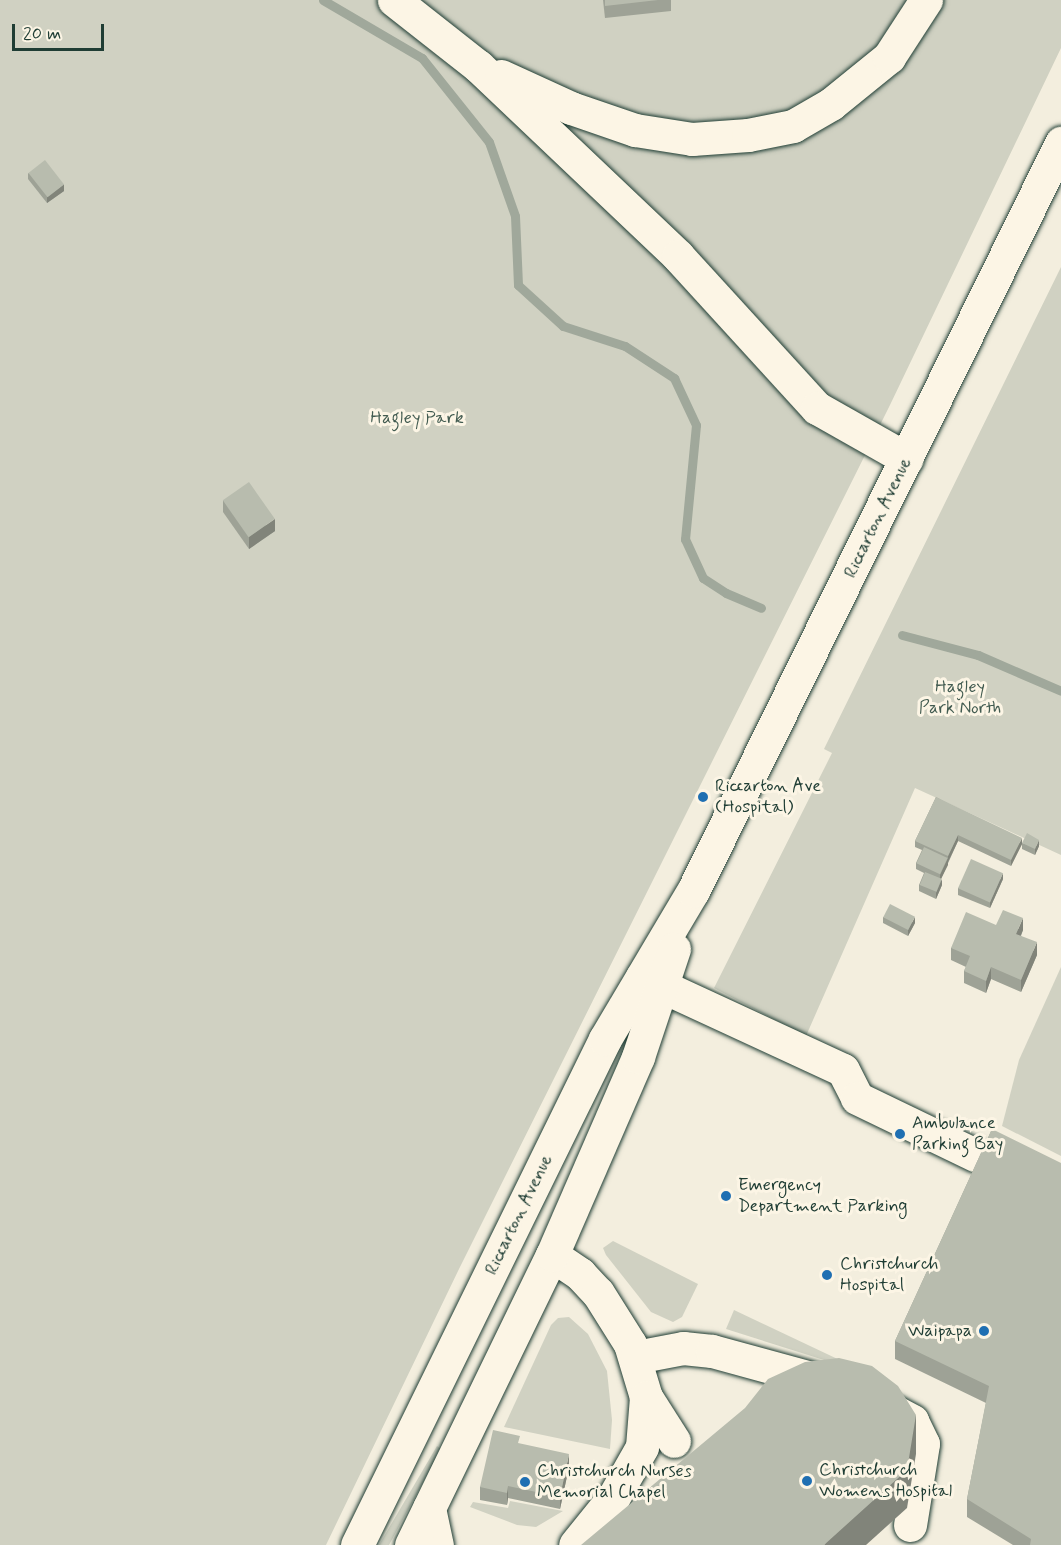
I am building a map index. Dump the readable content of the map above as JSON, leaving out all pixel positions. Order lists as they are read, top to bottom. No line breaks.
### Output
{"streets":{"main road":["Riccarton Avenue"]},"parks":["Hagley Park","Hagley Park North"],"places":["Riccarton Ave (Hospital)","Ambulance Parking Bay","Emergency Department Parking","Christchurch Hospital","Waipapa","Christchurch Womens Hospital","Christchurch Nurses Memorial Chapel"],"scale_bar":"20 m"}
